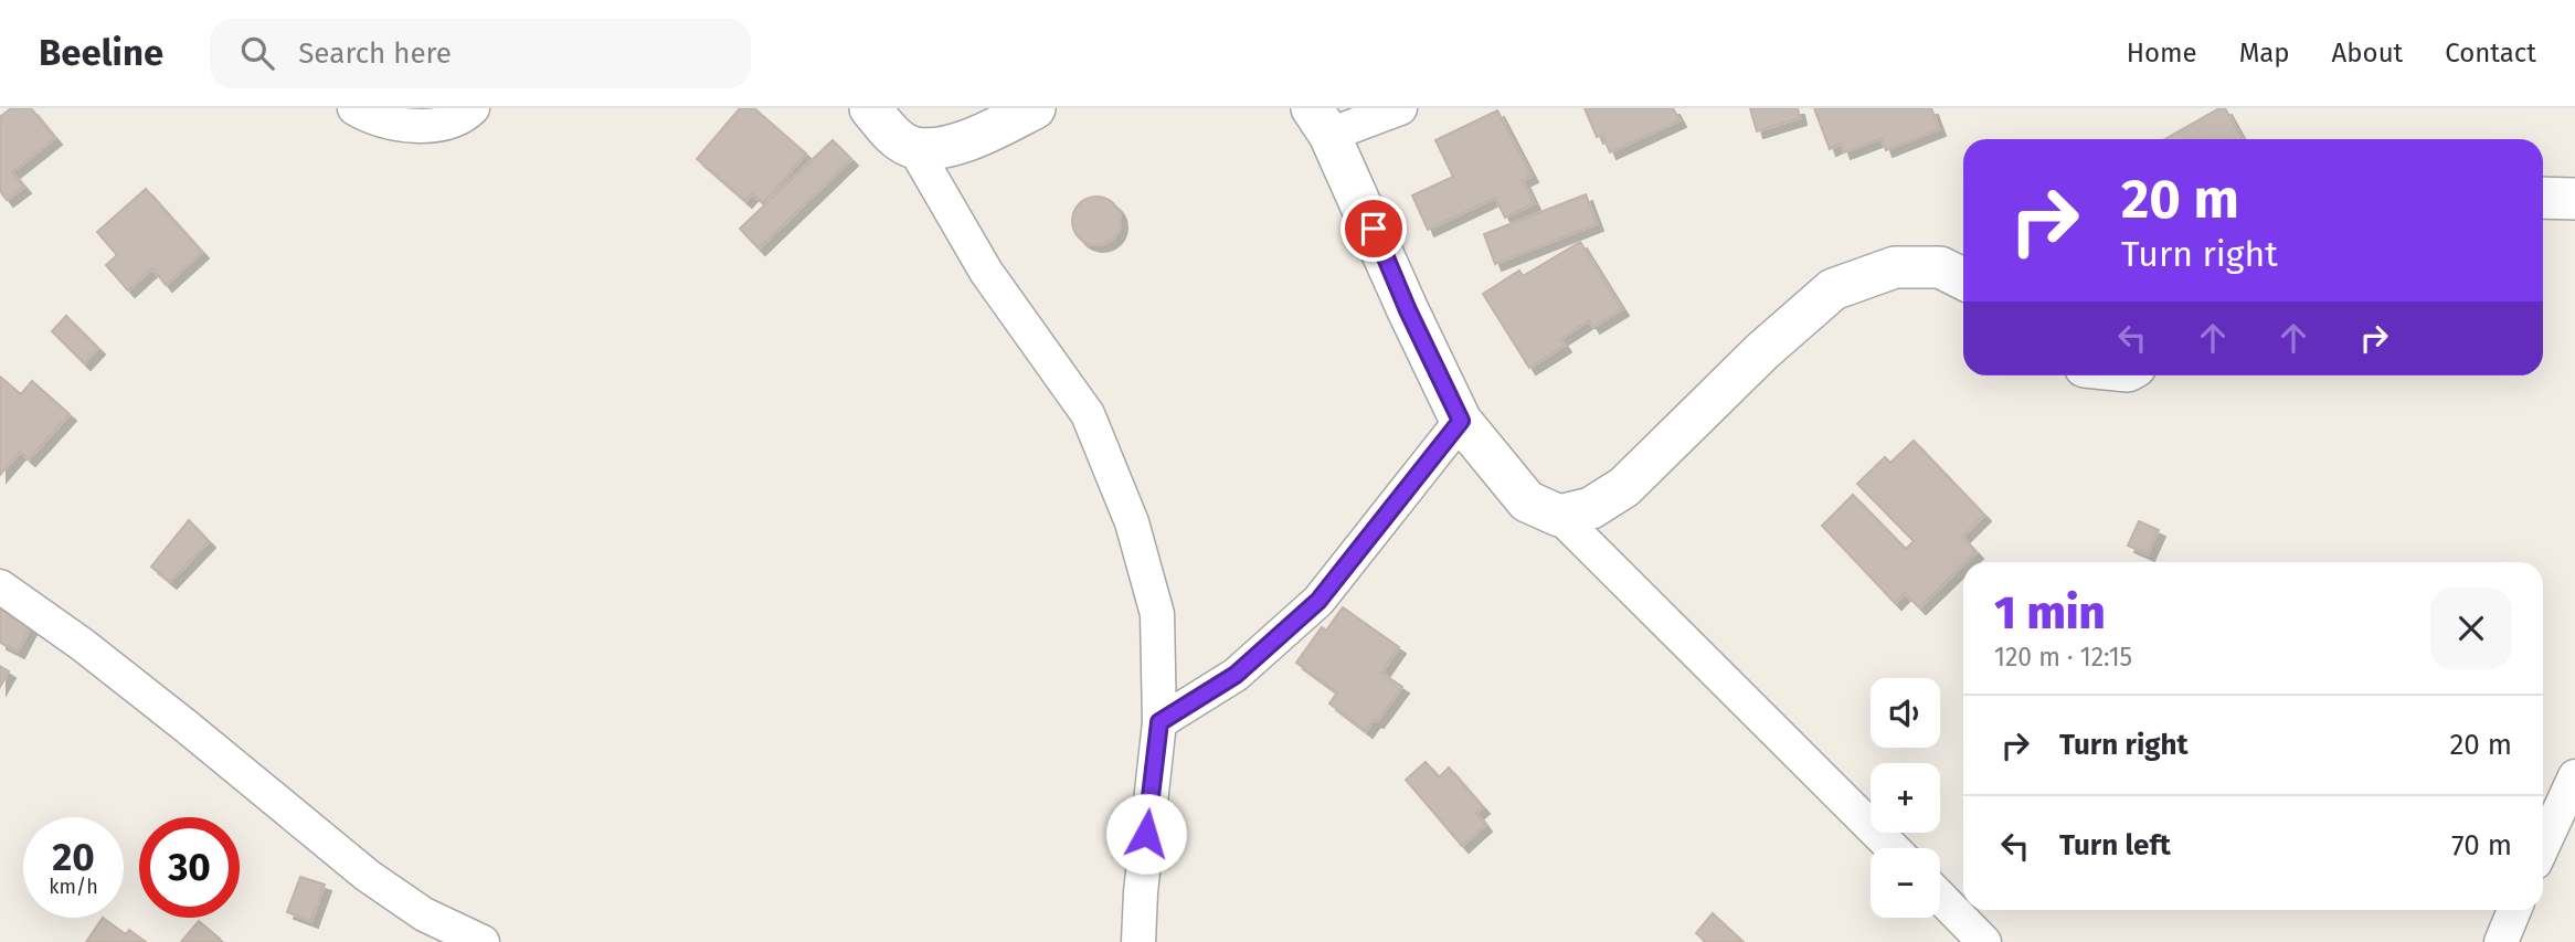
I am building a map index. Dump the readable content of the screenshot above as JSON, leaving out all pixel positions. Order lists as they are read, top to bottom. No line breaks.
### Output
{"page":{"header":"Beeline","search":"Search here","nav":["Home","Map","About","Contact"],"turn":["20 m","Turn right"],"heading":["1 min","120 m · 12:15"],"map_buttons":["+","−"],"list":[{"name":"Turn right","value":"20 m"},{"name":"Turn left","value":"70 m"}],"speed":"20 km/h","limit":"30"}}
